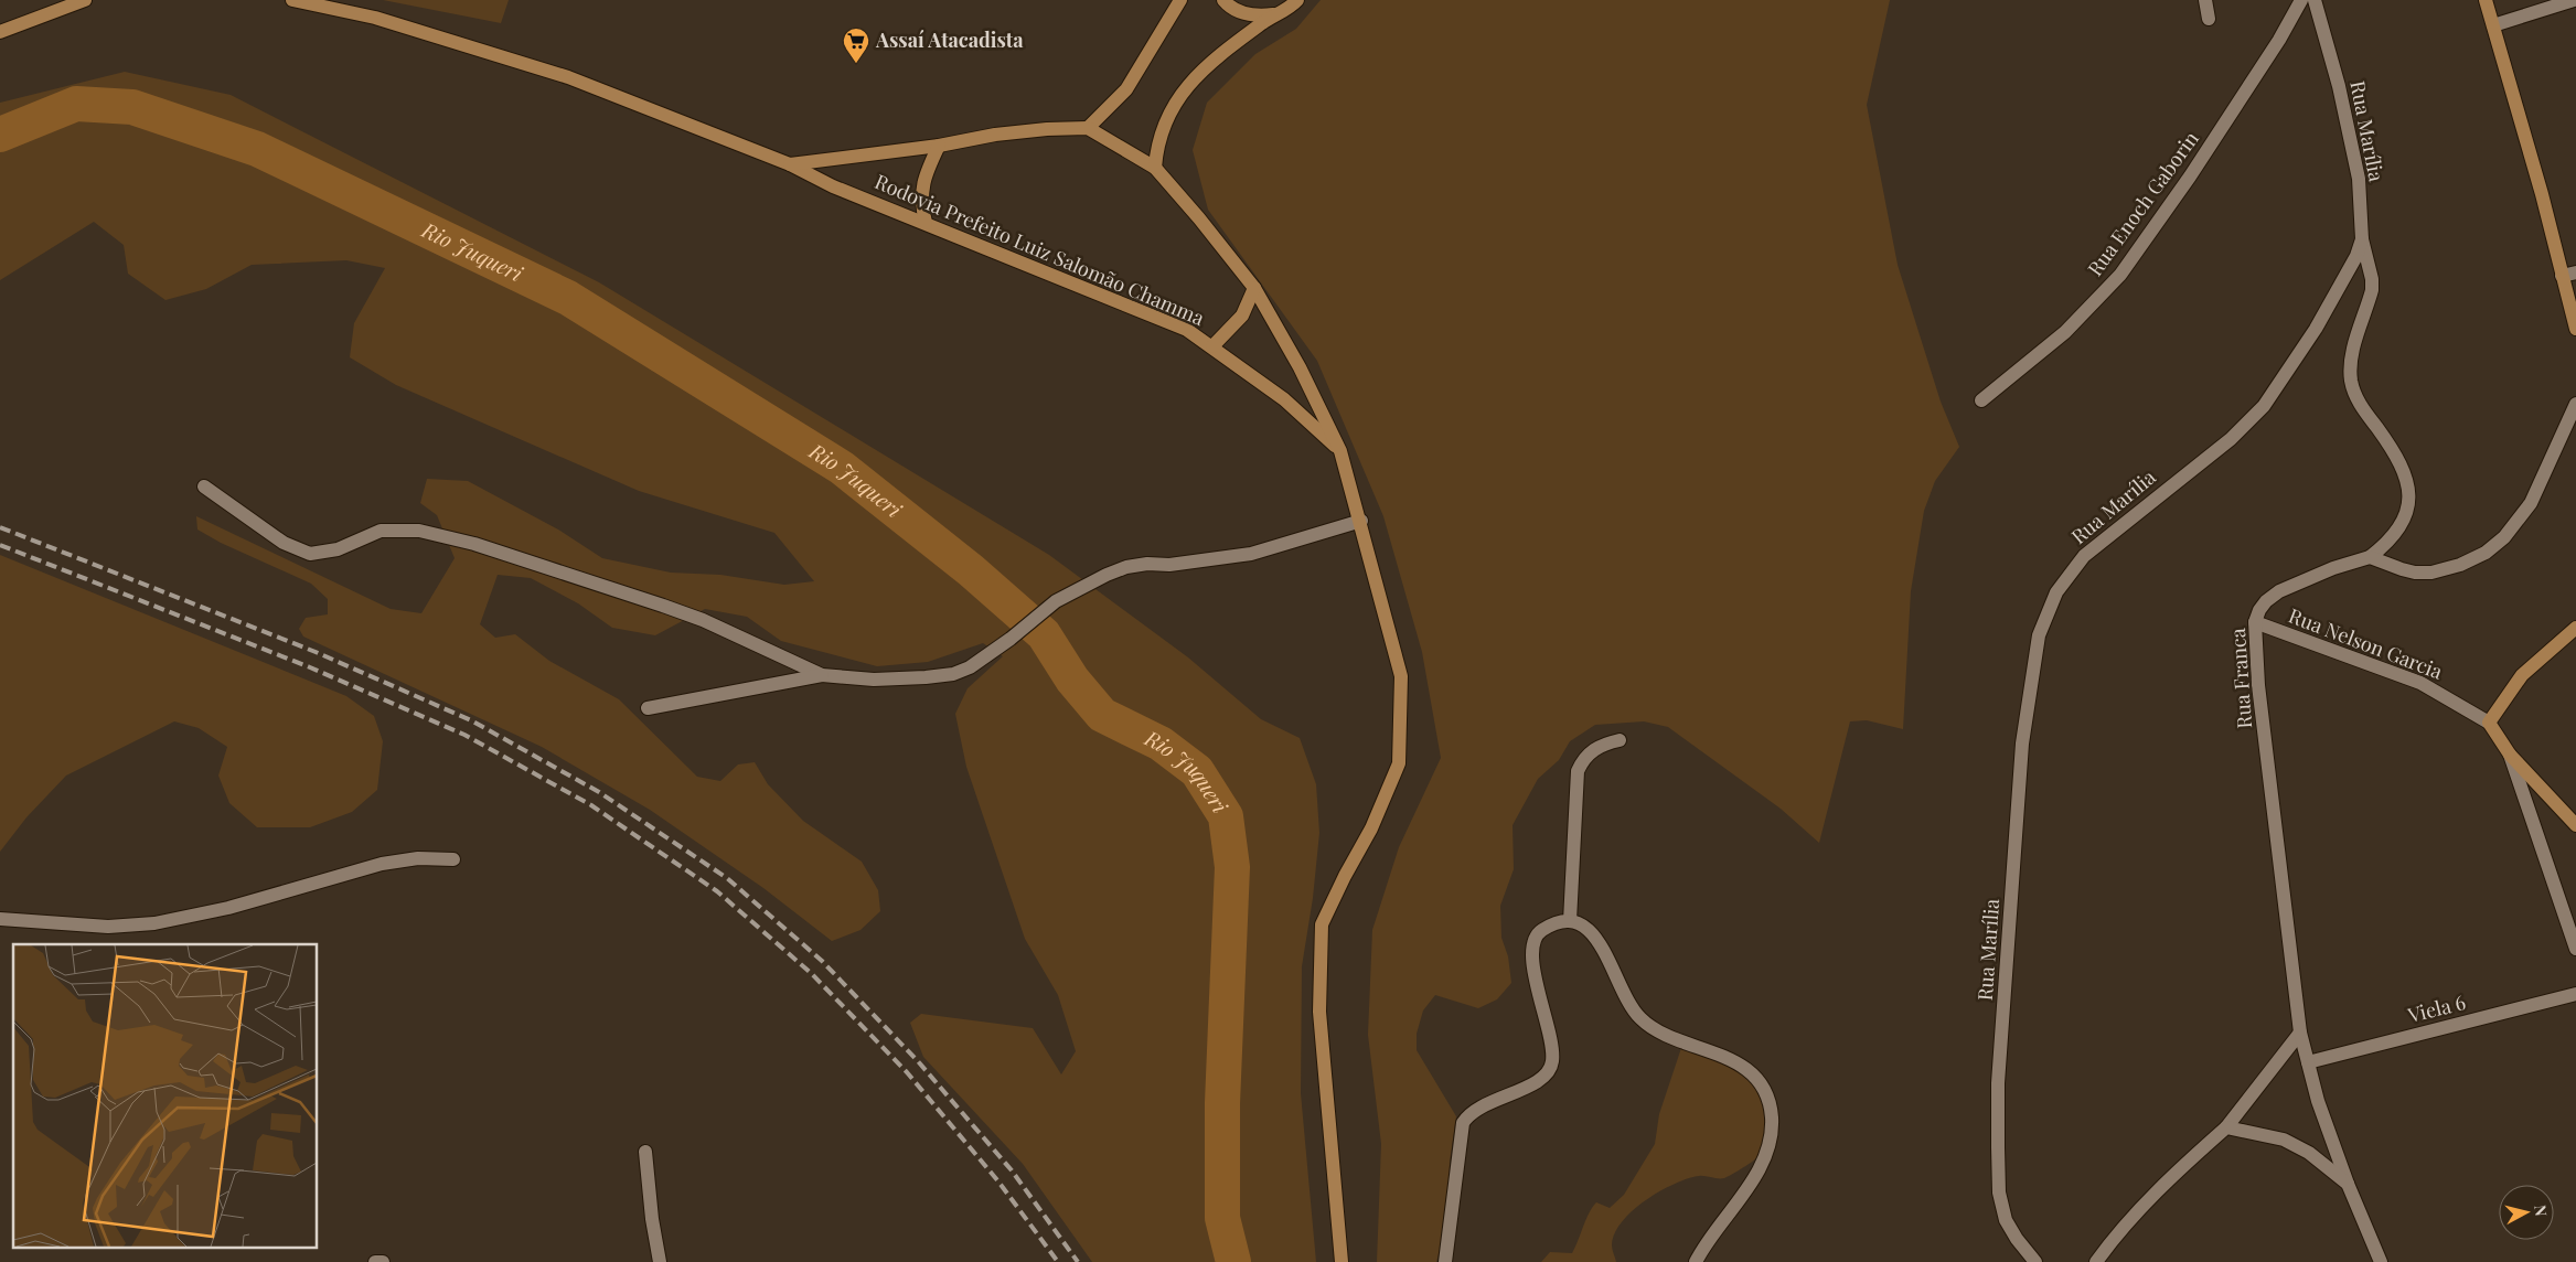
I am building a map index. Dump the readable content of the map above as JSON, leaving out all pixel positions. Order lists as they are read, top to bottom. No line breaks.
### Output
{"streets":{"main road":["Rodovia Prefeito Luiz Salomão Chamma"],"street":["Rua Marília","Rua Enoch Gaborin","Rua Nelson Garcia","Rua Franca","Viela 6"]},"crossings":[["Rua Nelson Garcia","Rua Franca"],["Rua Franca","Viela 6"]],"water":["Rio Juqueri"],"places":{"supermarket":["Assaí Atacadista"]},"north":"right"}
